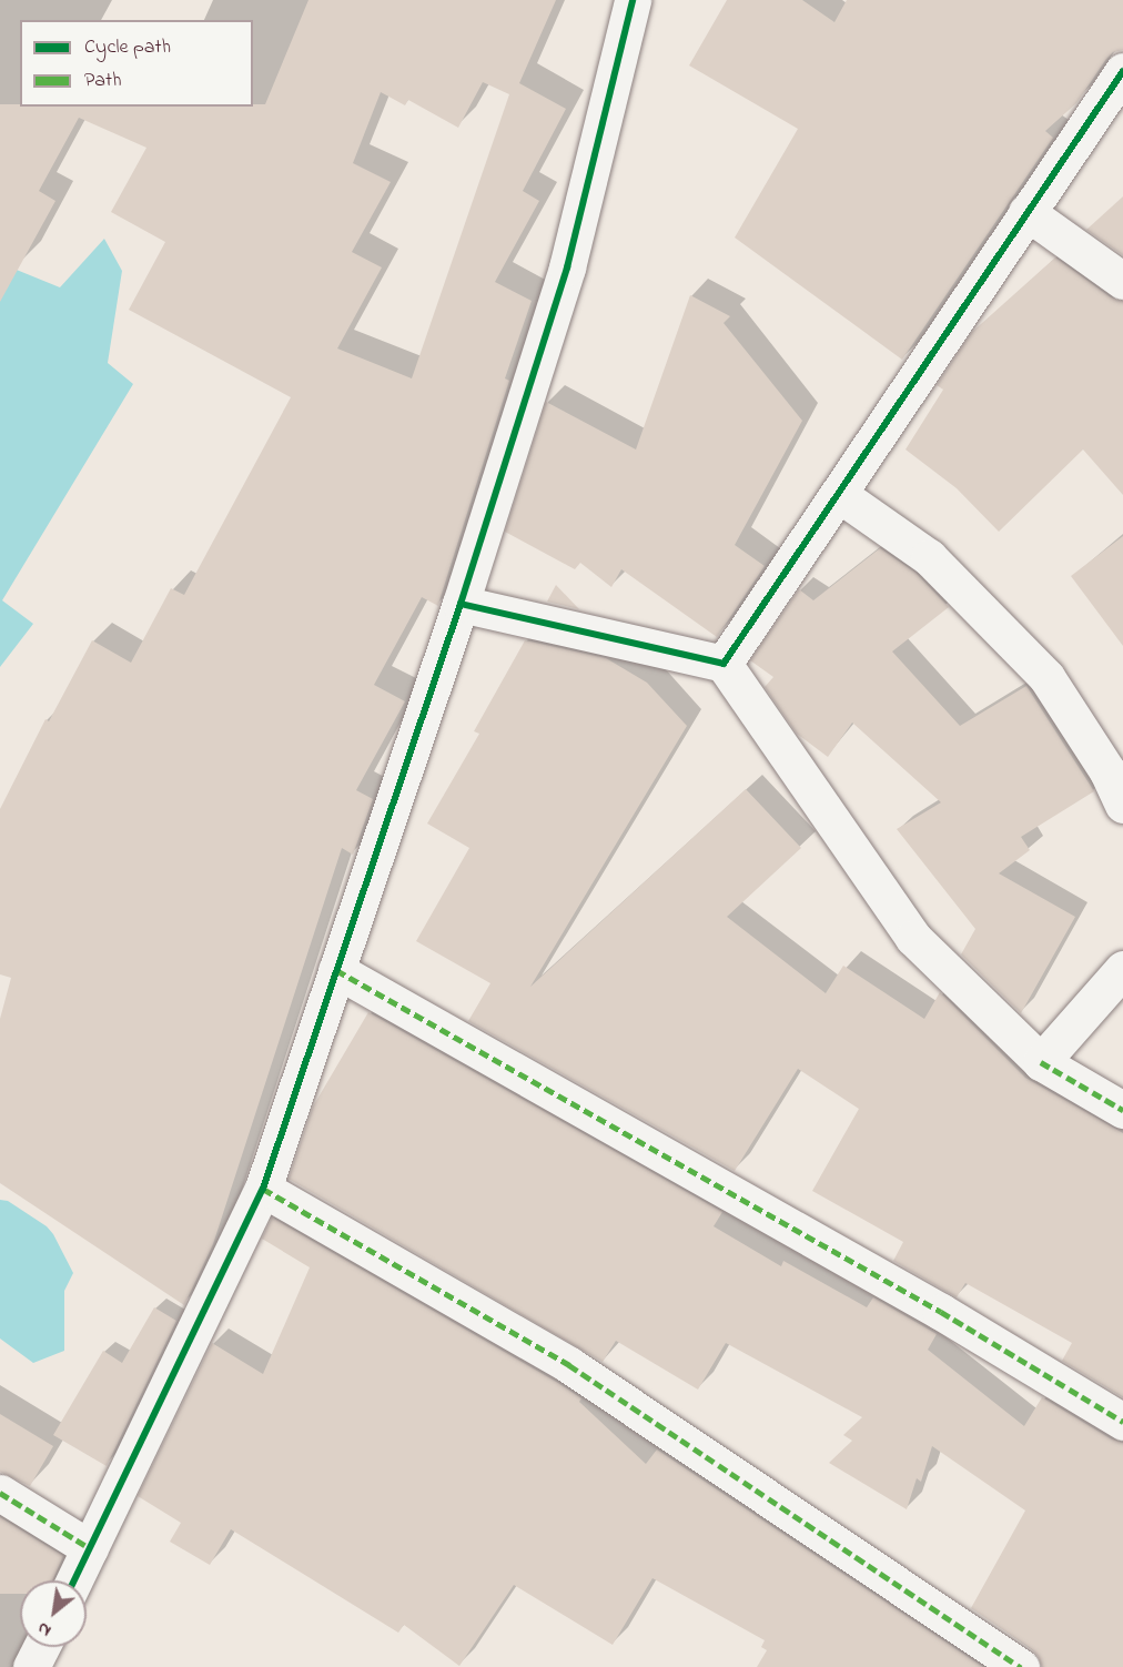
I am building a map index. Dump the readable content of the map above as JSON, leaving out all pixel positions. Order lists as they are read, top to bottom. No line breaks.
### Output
{"legend":["Cycle path","Path"],"north":"bottom left"}
